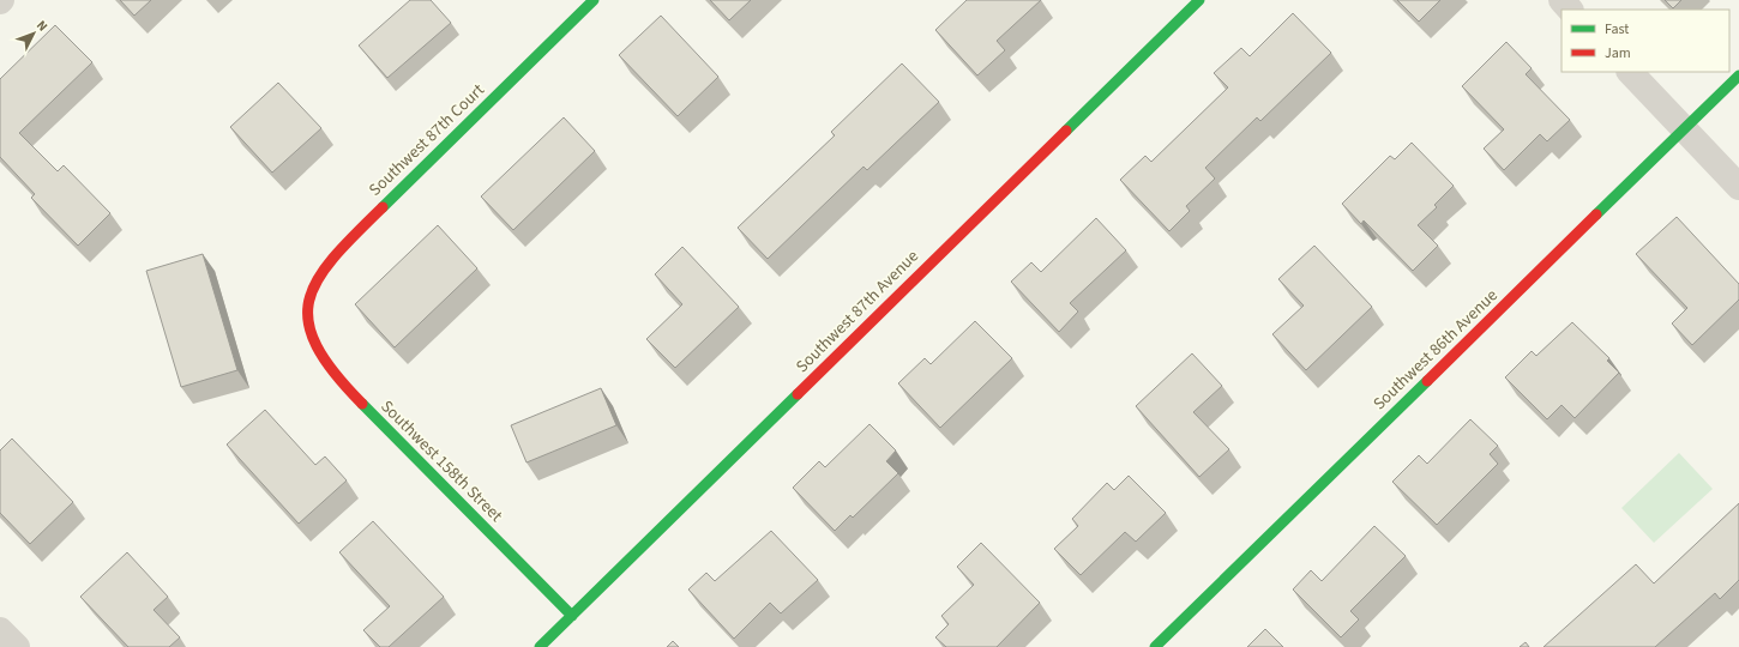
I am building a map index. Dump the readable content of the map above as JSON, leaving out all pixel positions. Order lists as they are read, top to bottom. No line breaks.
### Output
{"streets":{"street":["Southwest 87th Court","Southwest 87th Avenue","Southwest 86th Avenue","Southwest 158th Street"]},"crossings":[["Southwest 87th Court","Southwest 158th Street"],["Southwest 87th Avenue","Southwest 158th Street"]],"legend":["Fast","Jam"],"north":"top right"}
